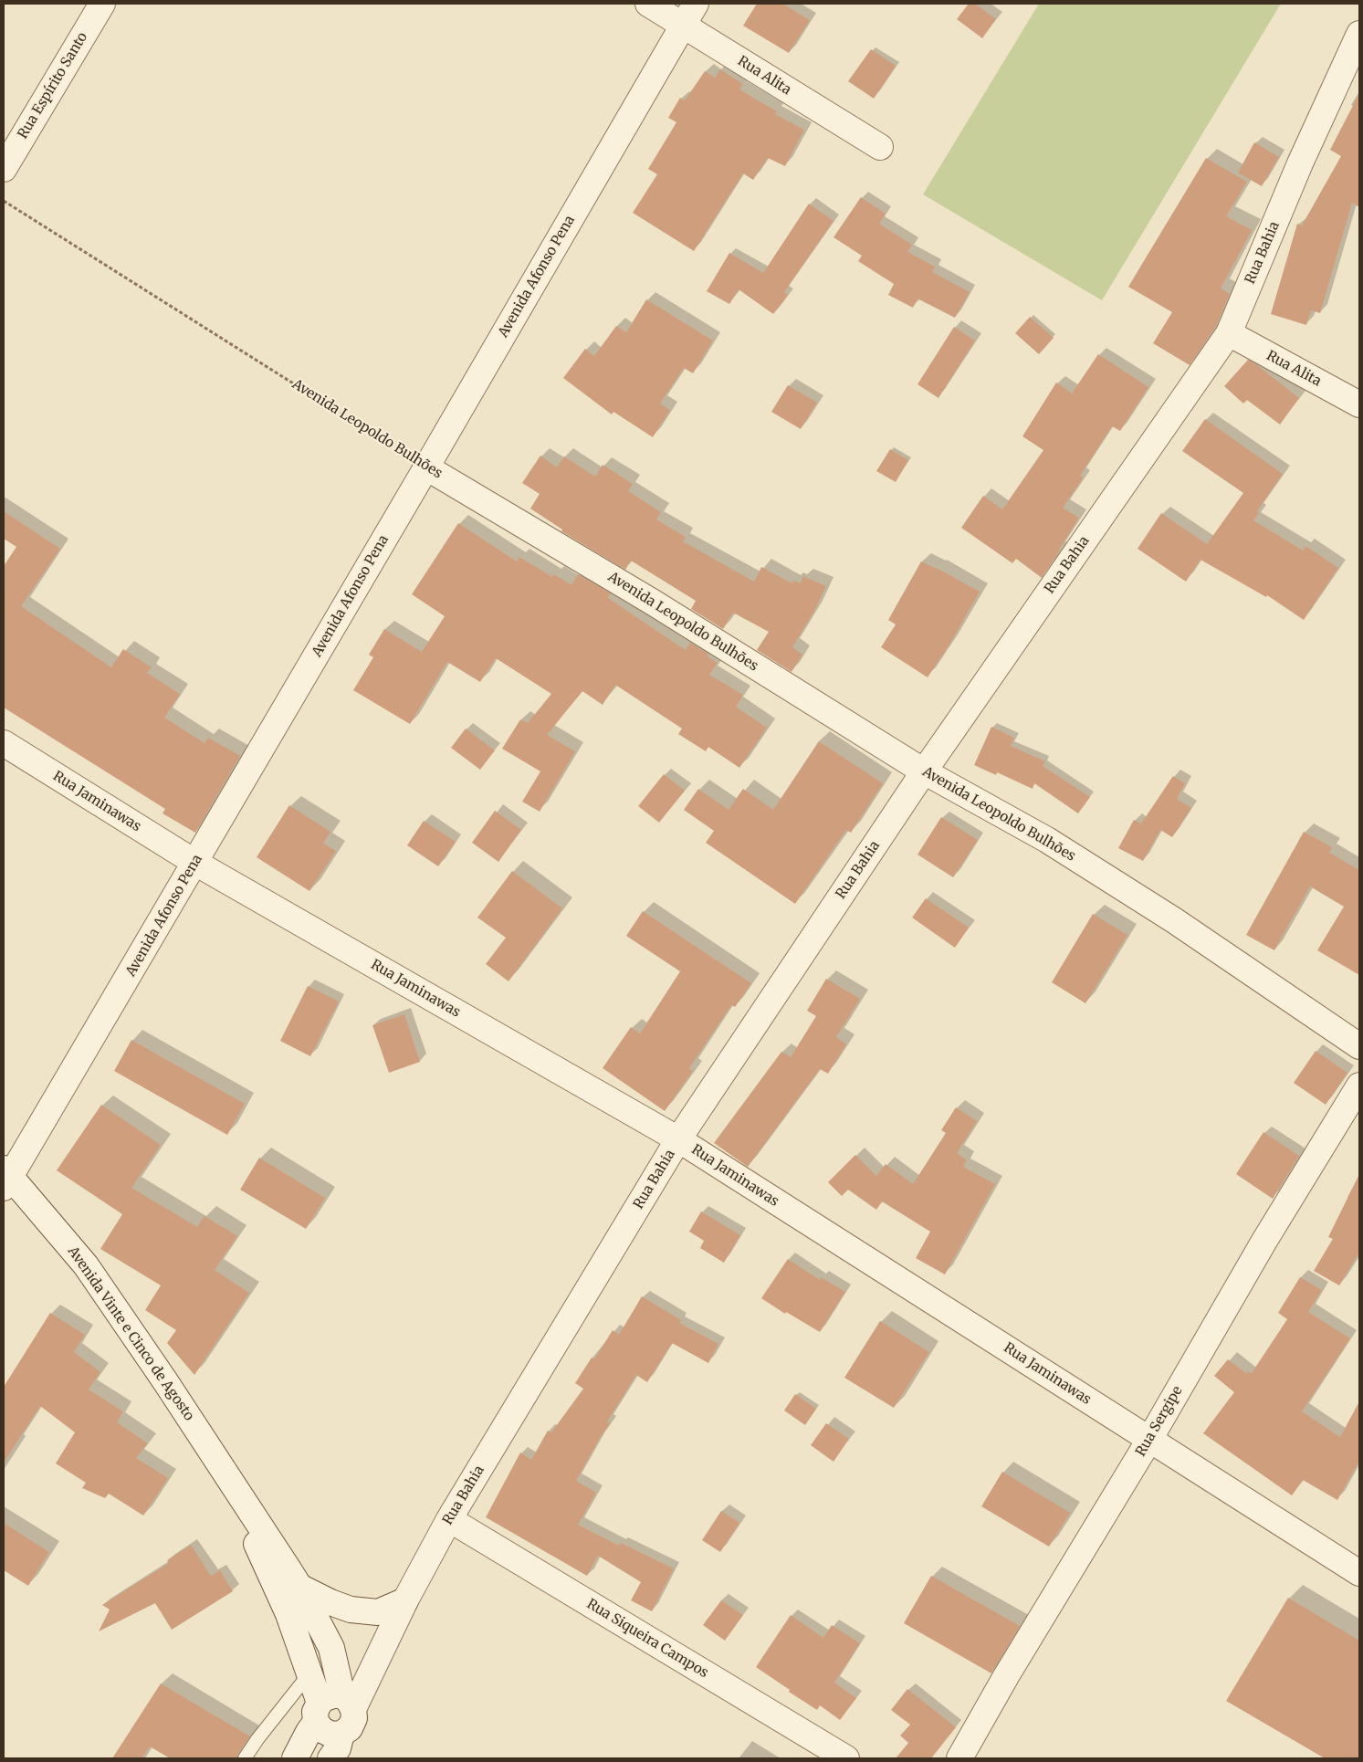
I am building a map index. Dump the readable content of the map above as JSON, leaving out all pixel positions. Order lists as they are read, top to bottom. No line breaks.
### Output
{"streets":{"street":["Rua Alita","Rua Espírito Santo","Rua Bahia","Avenida Afonso Pena","Avenida Leopoldo Bulhões","Rua Jaminawas","Avenida Vinte e Cinco de Agosto","Rua Sergipe","Rua Siqueira Campos"]},"crossings":[["Rua Alita","Rua Bahia"],["Rua Alita","Avenida Afonso Pena"],["Rua Bahia","Avenida Leopoldo Bulhões"],["Rua Bahia","Rua Jaminawas"],["Rua Bahia","Avenida Vinte e Cinco de Agosto"],["Rua Bahia","Rua Siqueira Campos"],["Avenida Afonso Pena","Avenida Leopoldo Bulhões"],["Avenida Afonso Pena","Rua Jaminawas"],["Avenida Afonso Pena","Avenida Vinte e Cinco de Agosto"],["Rua Jaminawas","Rua Sergipe"]]}
